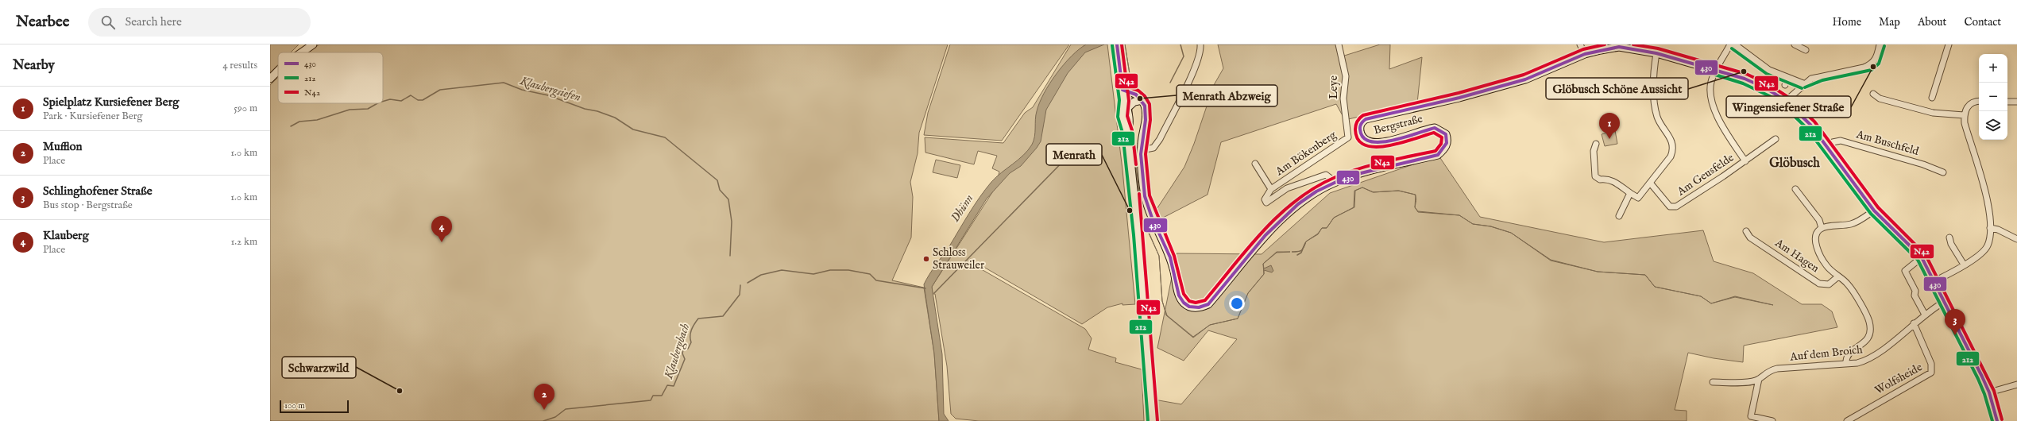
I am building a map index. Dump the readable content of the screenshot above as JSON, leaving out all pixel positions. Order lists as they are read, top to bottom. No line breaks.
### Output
{"streets":{"street":["Leye","Bergstraße","Am Buschfeld","Am Bökenberg","Am Geusfelde","Am Hagen","Auf dem Broich","Wolfsheide"]},"crossings":[["Leye","Am Bökenberg"],["Bergstraße","Am Buschfeld"],["Bergstraße","Am Bökenberg"],["Bergstraße","Am Geusfelde"],["Bergstraße","Auf dem Broich"],["Auf dem Broich","Wolfsheide"]],"districts":["Glöbusch"],"water":["Klaubergsiefen","Dhünn","Klaubergbach"],"places":["Wingensiefener Straße","Glöbusch Schöne Aussicht","Menrath Abzweig","Menrath","Schloss Strauweiler","Schwarzwild"],"lines":["transit line 430","transit line N42","transit line 212"],"legend":["430","212","N42"],"scale_bar":"100 m","page":{"header":"Nearbee","search":"Search here","nav":["Home","Map","About","Contact"],"heading":["Nearby","4 results"],"map_buttons":["+","−"],"list":[{"mark":"1","name":"Spielplatz Kursiefener Berg","note":"Park · Kursiefener Berg","value":"590 m"},{"mark":"2","name":"Mufflon","note":"Place","value":"1.0 km"},{"mark":"3","name":"Schlinghofener Straße","note":"Bus stop · Bergstraße","value":"1.0 km"},{"mark":"4","name":"Klauberg","note":"Place","value":"1.2 km"}],"pins":["1","4","3","2"],"scale":"100 m"}}
